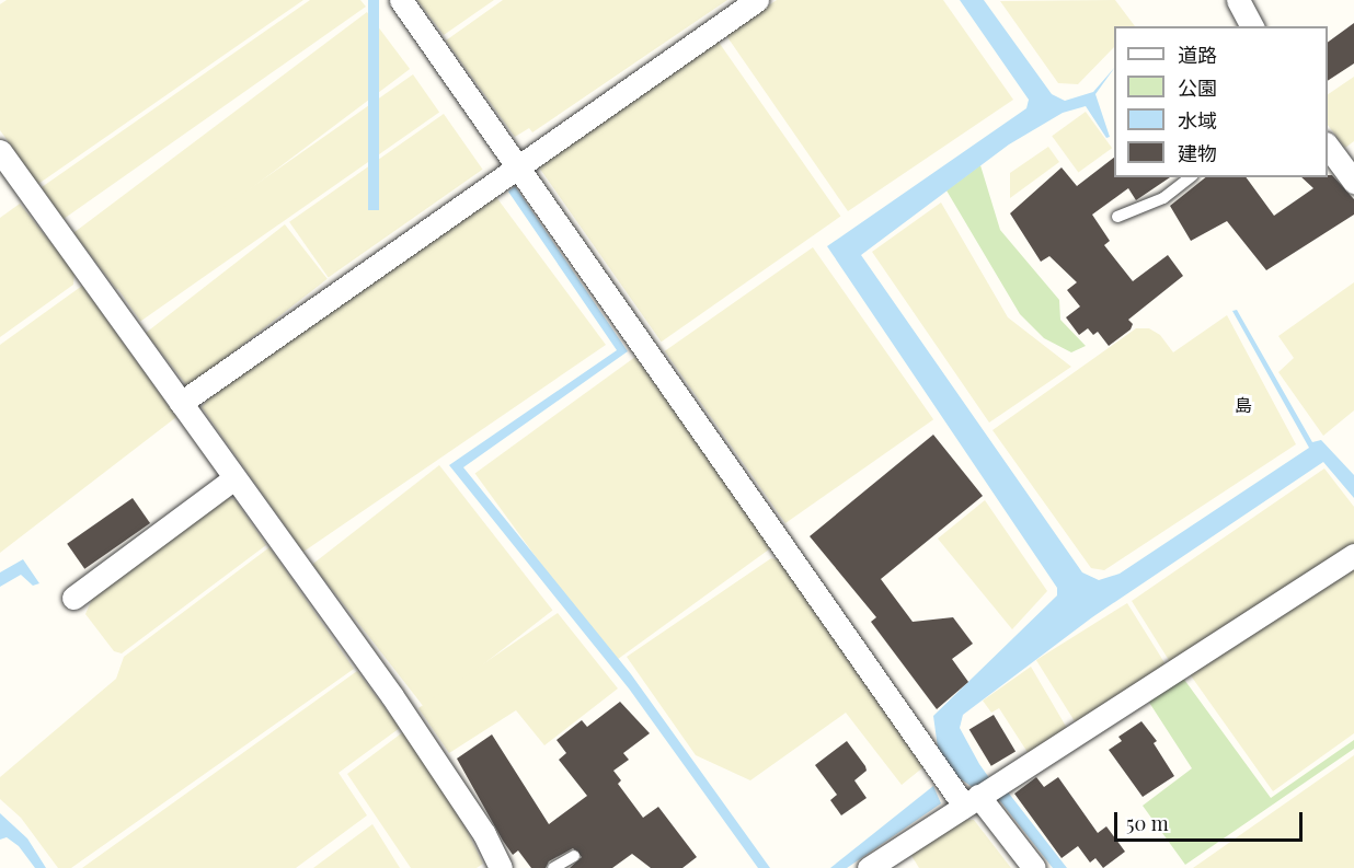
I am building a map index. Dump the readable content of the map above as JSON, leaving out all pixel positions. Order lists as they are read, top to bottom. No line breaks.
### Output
{"districts":["島"],"legend":["道路","公園","水域","建物"],"scale_bar":"50 m"}
